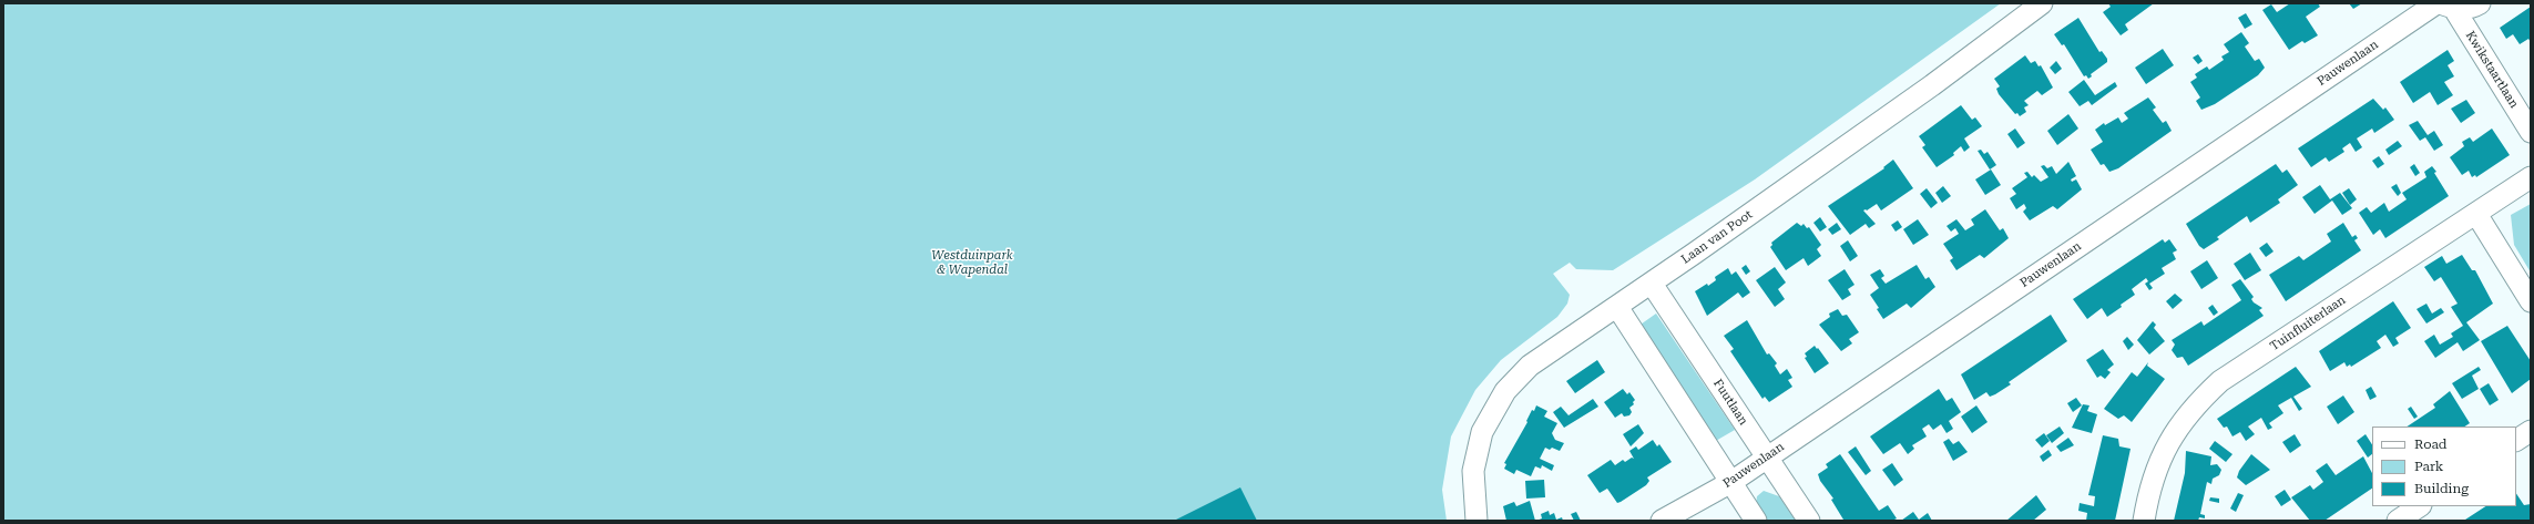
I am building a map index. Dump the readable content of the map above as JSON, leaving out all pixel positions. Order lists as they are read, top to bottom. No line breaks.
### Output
{"streets":{"street":["Pauwenlaan","Kwikstaartlaan","Laan van Poot","Tuinfluiterlaan","Fuutlaan"]},"crossings":[["Pauwenlaan","Kwikstaartlaan"],["Pauwenlaan","Fuutlaan"],["Laan van Poot","Fuutlaan"]],"parks":["Westduinpark & Wapendal"],"legend":["Road","Park","Building"]}
